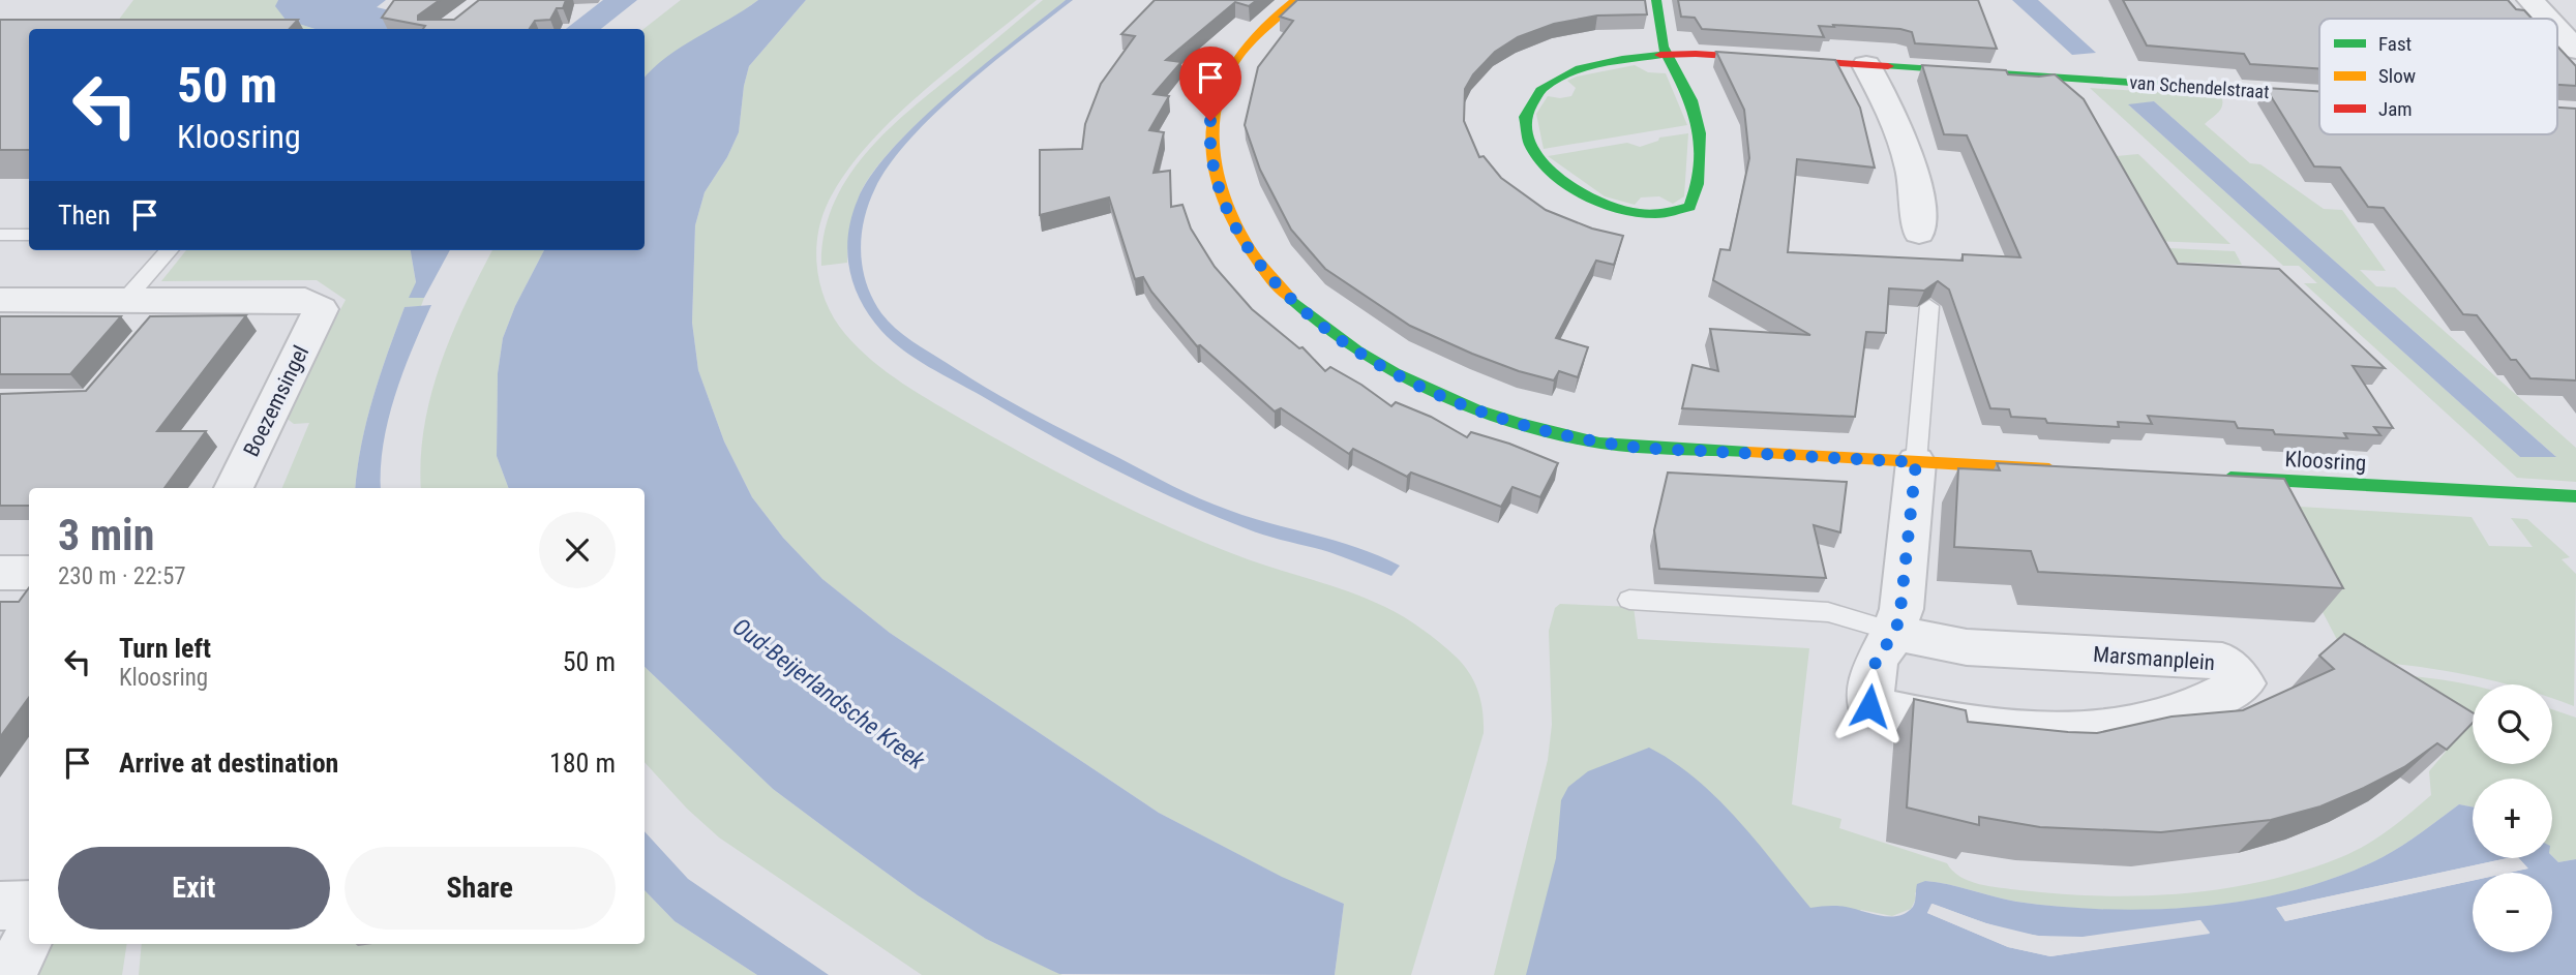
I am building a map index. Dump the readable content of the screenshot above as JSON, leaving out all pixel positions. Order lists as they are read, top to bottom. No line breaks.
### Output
{"streets":{"street":["van Schendelstraat","Boezemsingel","Kloosring","Marsmanplein"]},"water":["Oud-Beijerlandsche Kreek"],"legend":["Fast","Slow","Jam"],"page":{"turn":["50 m","Kloosring"],"then":"Then","heading":["3 min","230 m · 22:57"],"list":[{"name":"Turn left","note":"Kloosring","value":"50 m"},{"name":"Arrive at destination","value":"180 m"}],"map_buttons":["+","−"],"buttons":["Exit","Share"]}}
